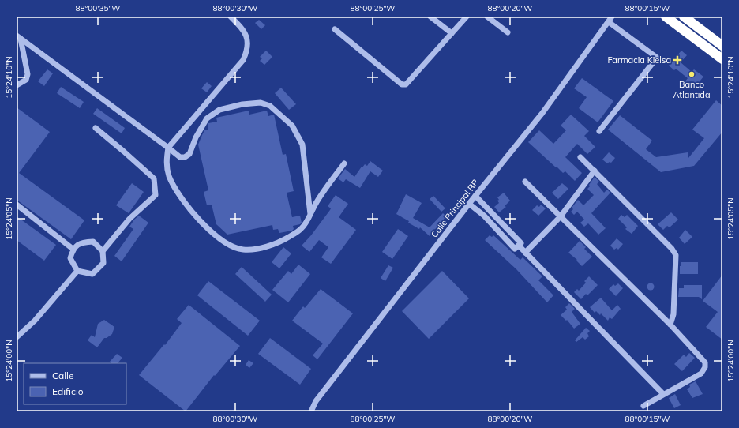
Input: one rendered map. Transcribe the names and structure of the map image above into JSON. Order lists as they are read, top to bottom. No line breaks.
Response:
{"streets":{"street":["Calle Principal RP"]},"places":{"health":["Farmacia Kielsa"],"other":["Banco Atlantida"]},"legend":["Calle","Edificio"],"coordinates":["88°00'35\"W","88°00'30\"W","88°00'25\"W","88°00'20\"W","88°00'15\"W","15°24'10\"N","15°24'05\"N","15°24'00\"N"]}
